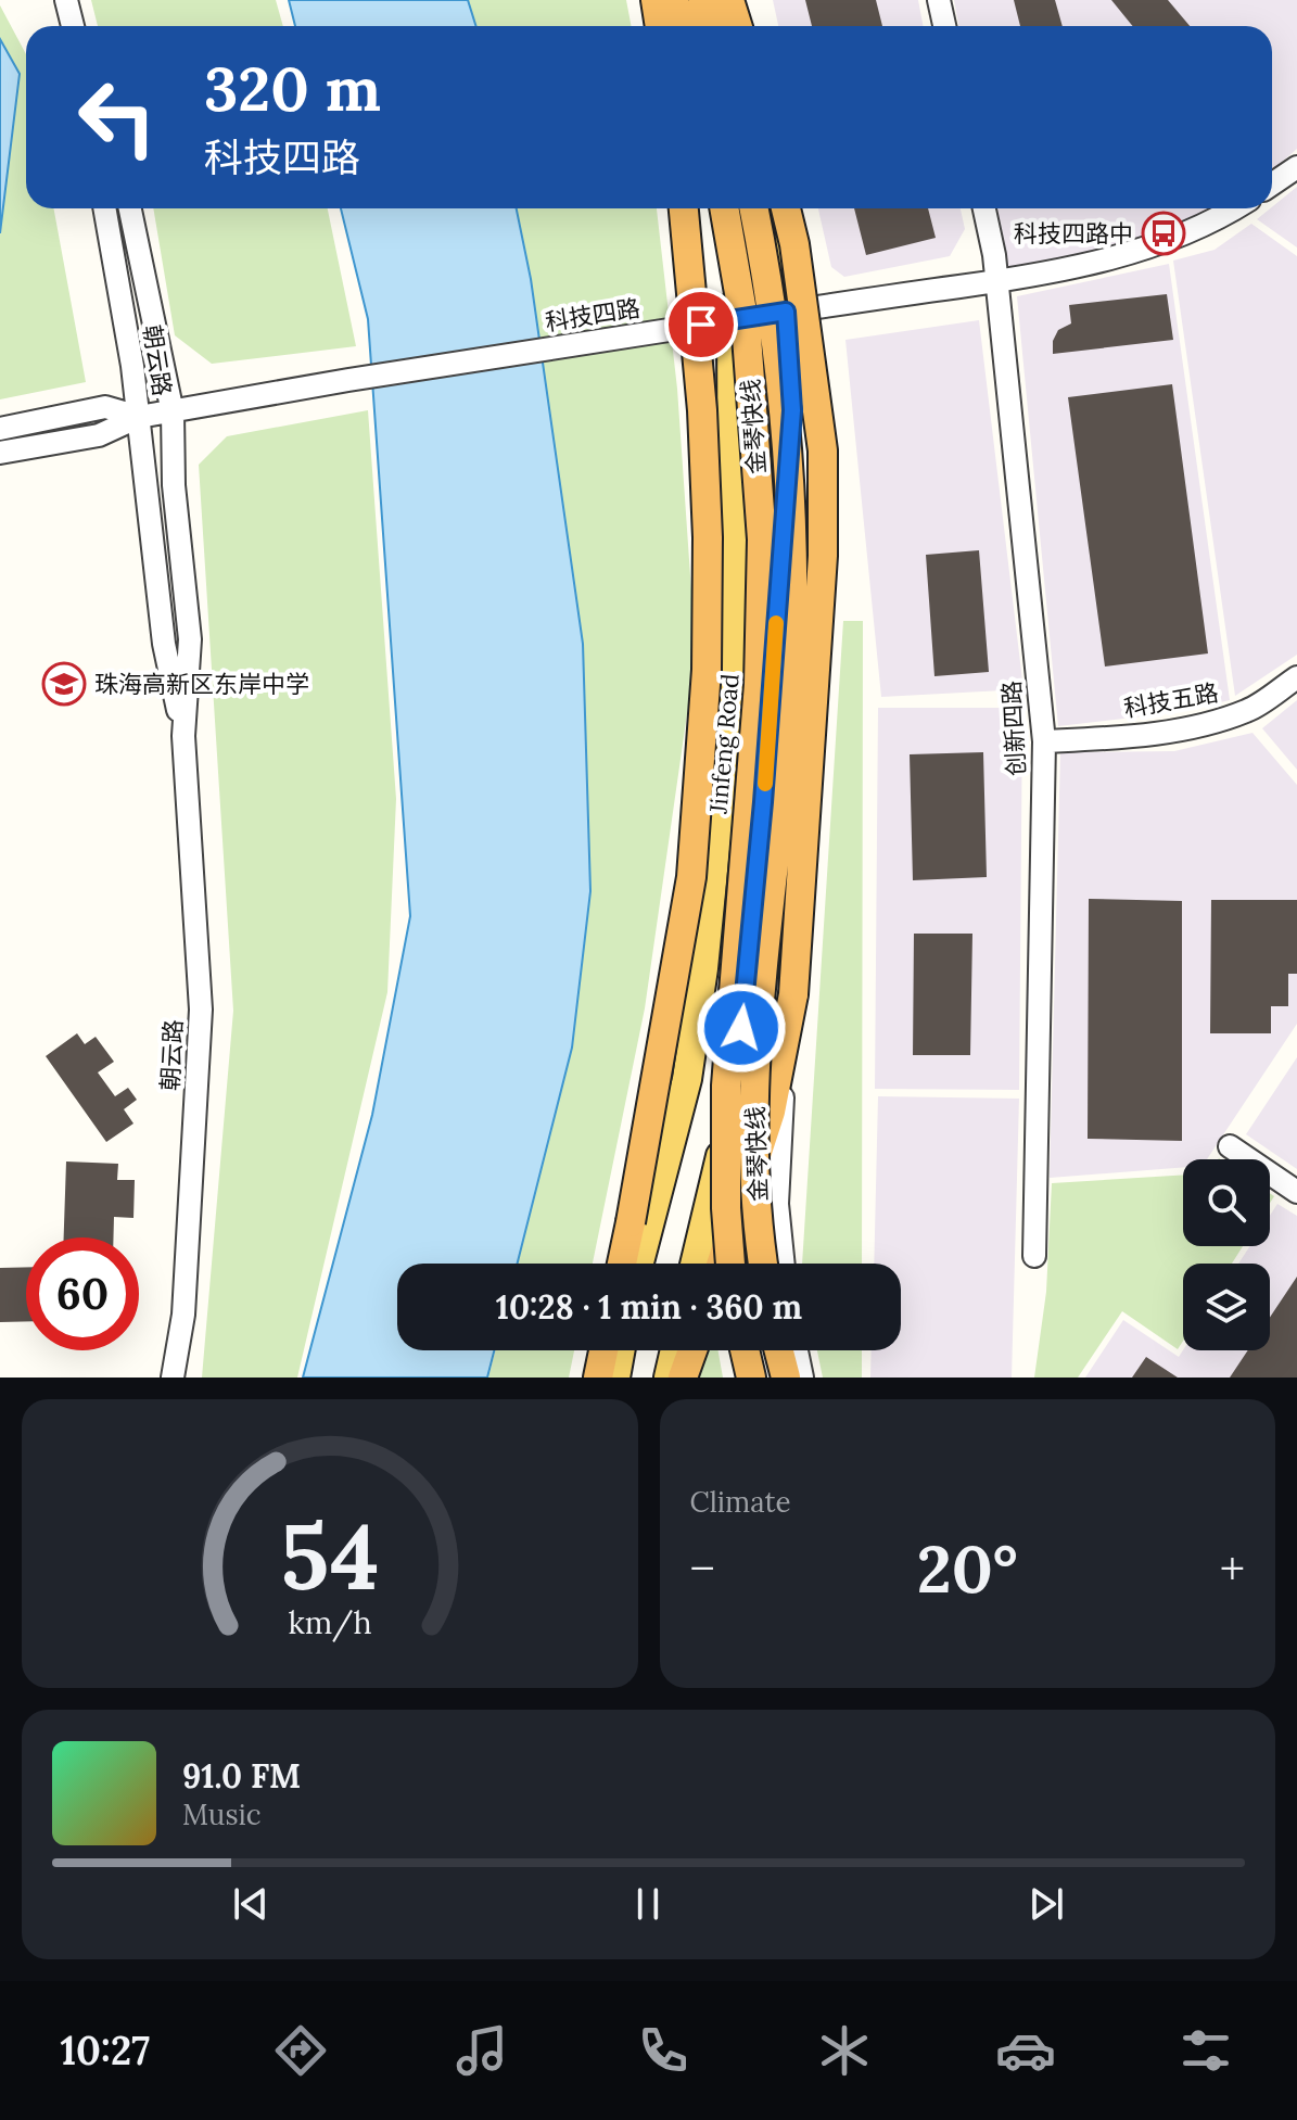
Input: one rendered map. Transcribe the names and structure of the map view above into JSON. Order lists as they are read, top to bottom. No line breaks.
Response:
{"streets":{"highway":["金琴快线"],"main road":["Jinfeng Road"],"street":["科技四路","朝云路","科技五路","创新四路"]},"crossings":[["科技四路","朝云路"],["科技四路","创新四路"],["科技四路","Jinfeng Road"],["科技五路","创新四路"]],"places":{"bus stop":["科技四路中"],"school or university":["珠海高新区东岸中学"]},"page":{"turn":["320 m","科技四路"],"limit":"60","trip":"10:28 · 1 min · 360 m","tile":"Climate","heat":["−","20°","+"],"song":["91.0 FM","Music"],"tabs":"10:27","gauge":["54","km/h"]}}
